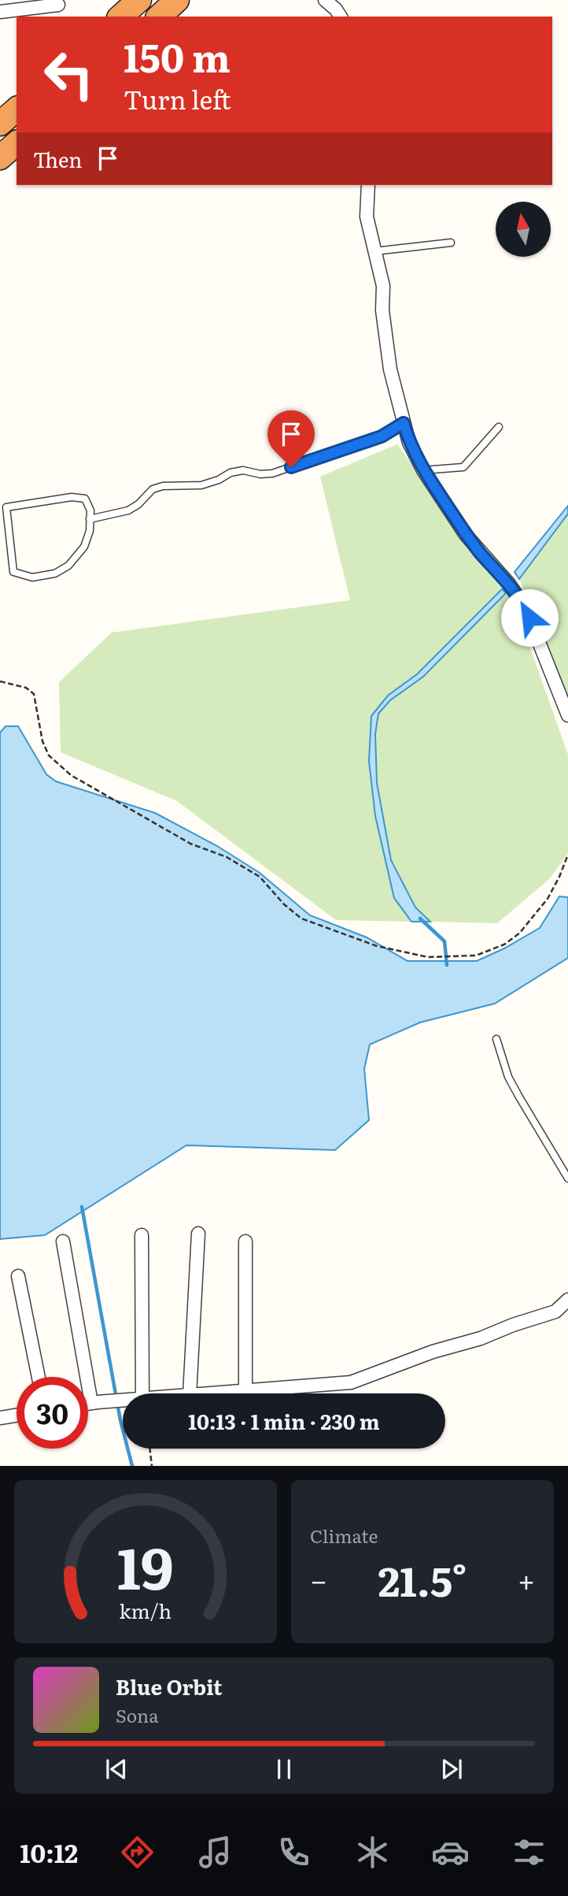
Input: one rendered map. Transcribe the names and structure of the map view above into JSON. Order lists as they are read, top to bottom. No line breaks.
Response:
{"north":"top","page":{"turn":["150 m","Turn left"],"then":"Then","limit":"30","trip":"10:13 · 1 min · 230 m","tile":"Climate","heat":["−","21.5°","+"],"song":["Blue Orbit","Sona"],"tabs":"10:12","gauge":["19","km/h"]}}
